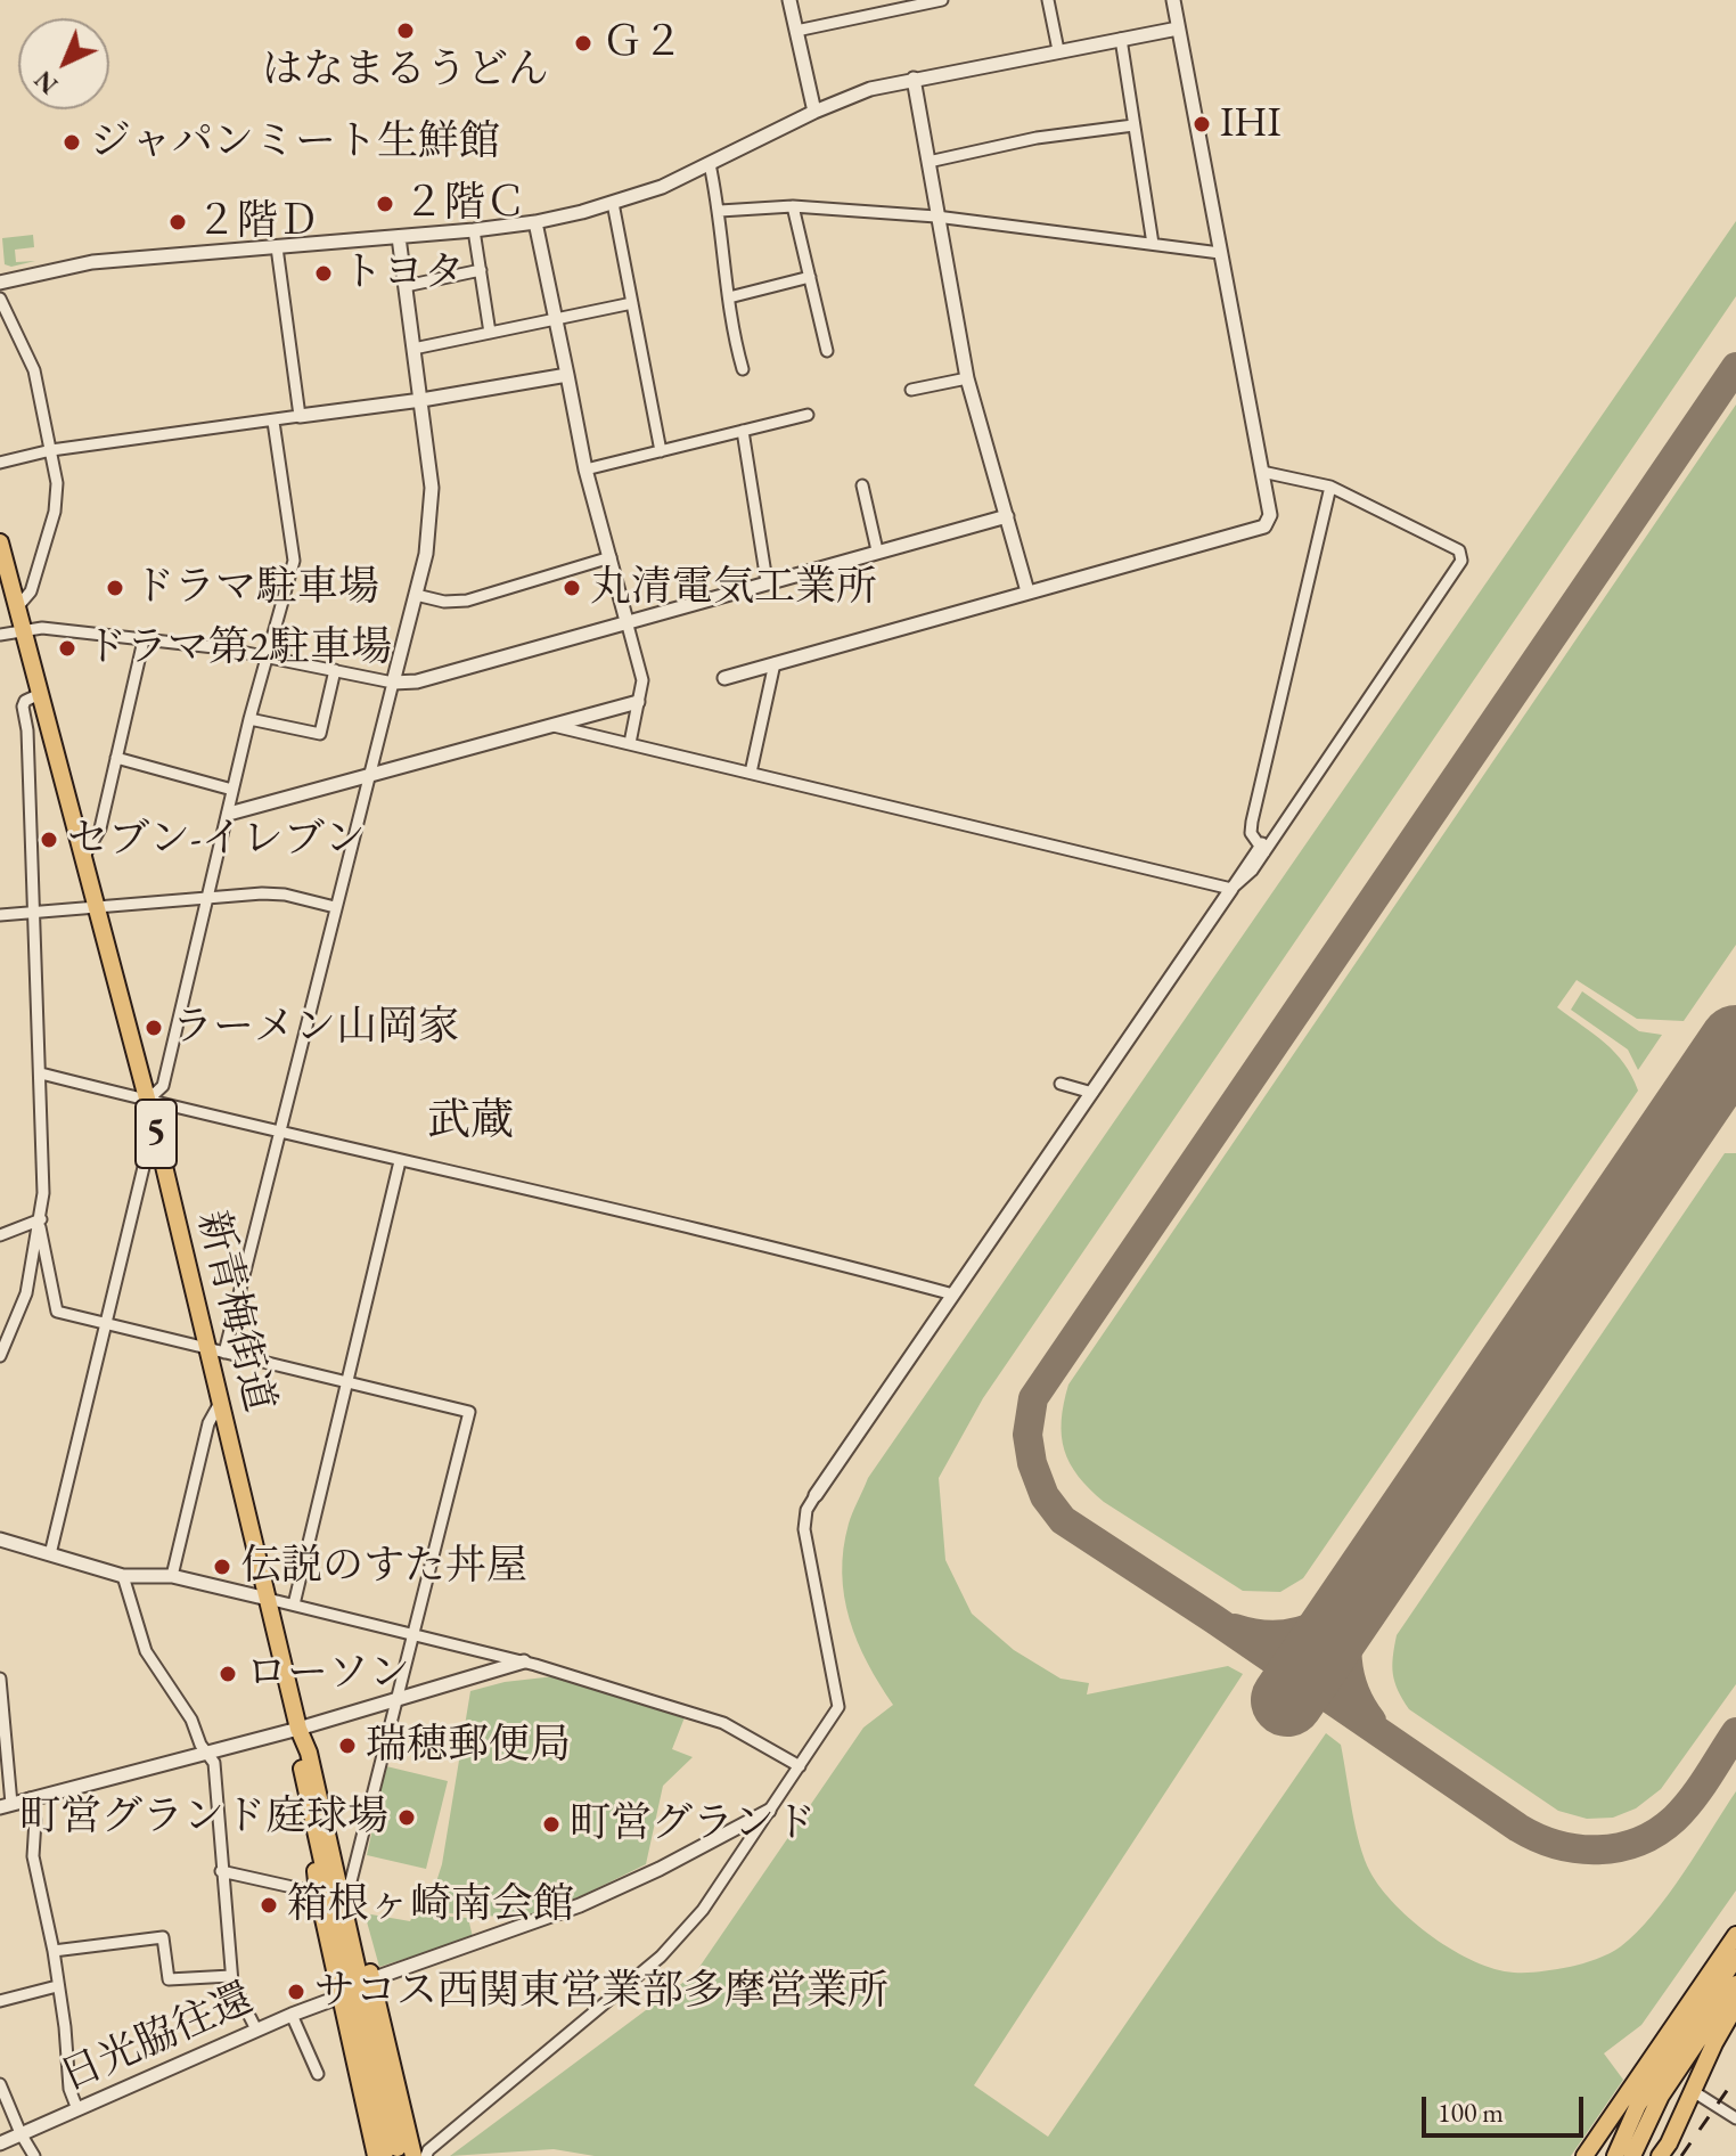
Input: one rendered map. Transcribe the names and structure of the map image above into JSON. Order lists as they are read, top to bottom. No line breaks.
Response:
{"streets":{"main road":["5","新青梅街道"],"street":["日光脇往還"]},"districts":["武蔵"],"places":["はなまるうどん","Ｇ２","IHI","ジャパンミート生鮮館","２階Ｃ","２階Ｄ","トヨタ","ドラマ駐車場","丸清電気工業所","ドラマ第2駐車場","セブン-イレブン","ラーメン山岡家","伝説のすた丼屋","ローソン","瑞穂郵便局","町営グランド庭球場","町営グランド","箱根ヶ崎南会館","サコス西関東営業部多摩営業所"],"scale_bar":"100 m","north":"bottom left"}
